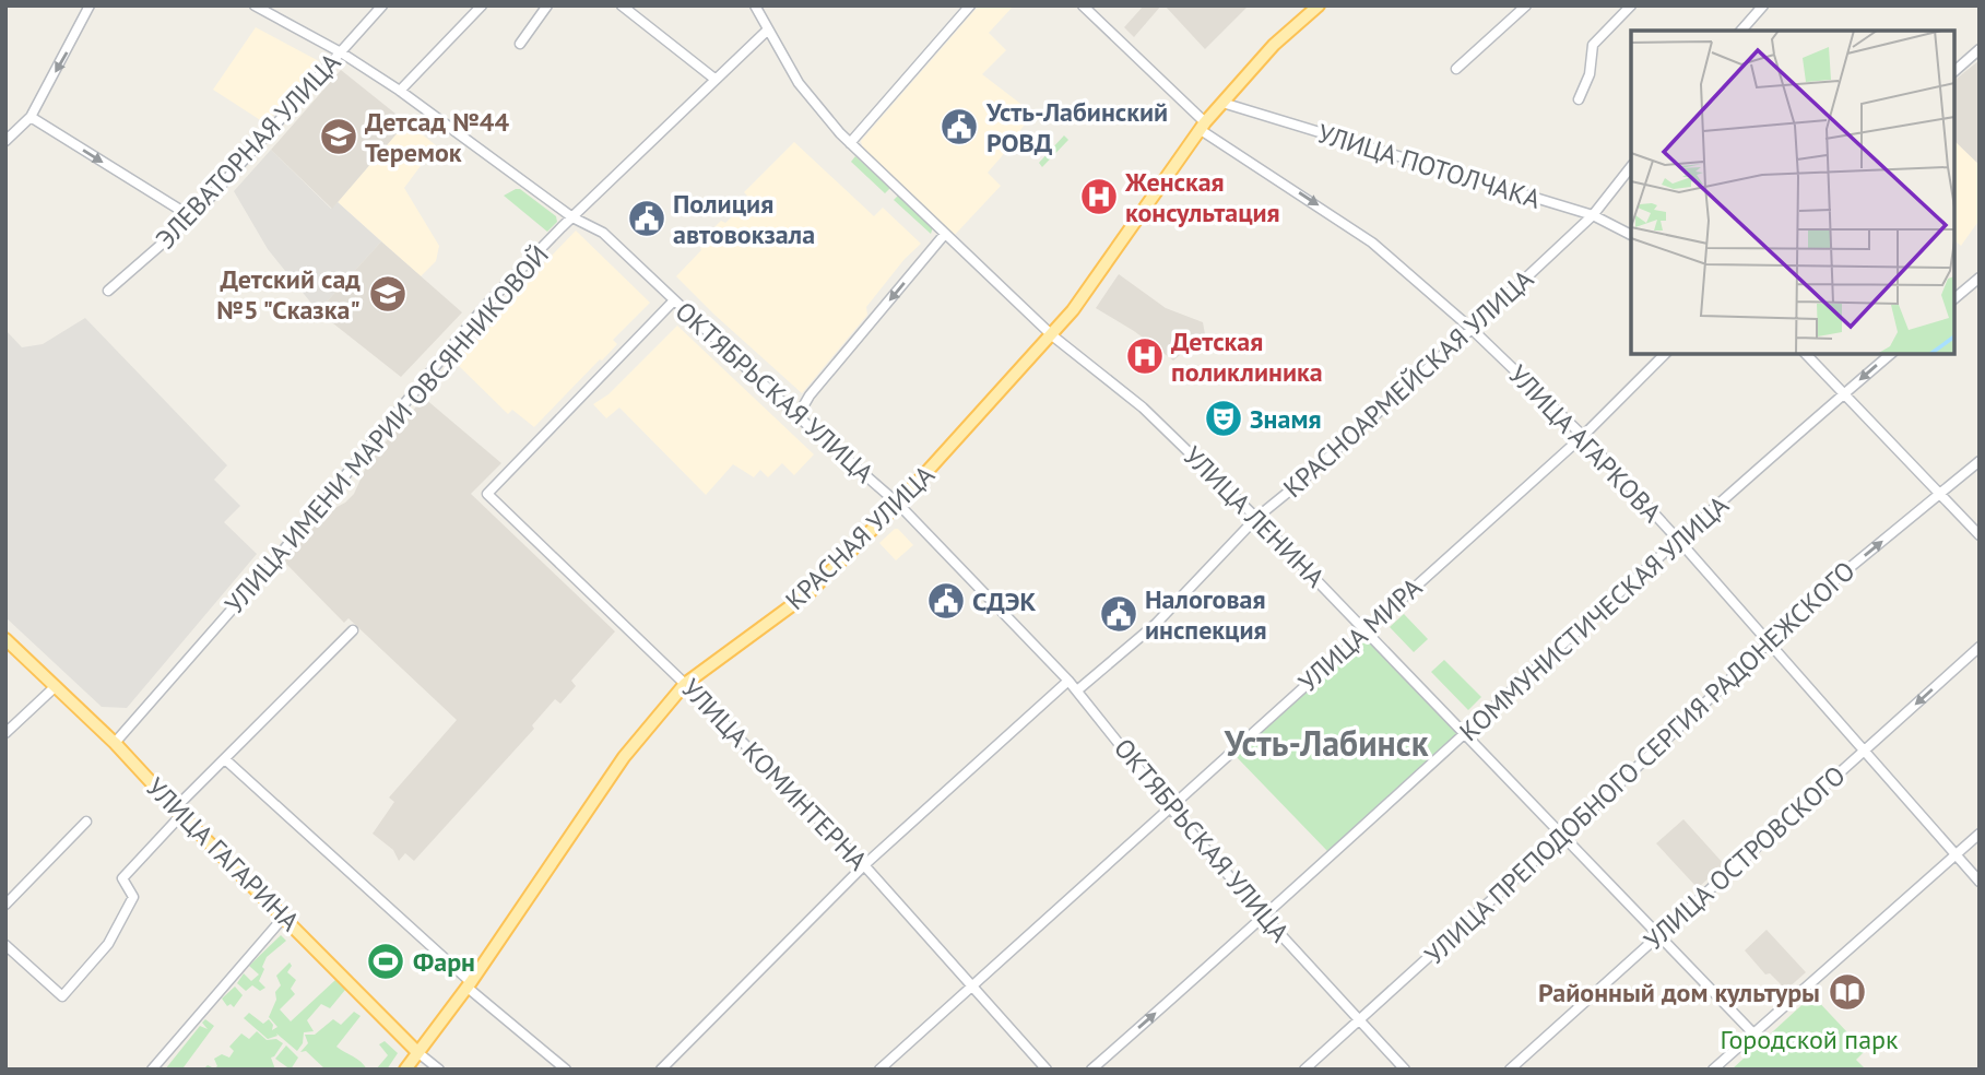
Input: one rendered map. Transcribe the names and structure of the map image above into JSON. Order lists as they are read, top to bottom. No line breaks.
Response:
{"streets":{"main road":["КРАСНАЯ УЛИЦА","УЛИЦА ГАГАРИНА"],"street":["ЭЛЕВАТОРНАЯ УЛИЦА","УЛИЦА ПОТОЛЧАКА","КРАСНОАРМЕЙСКАЯ УЛИЦА","ОКТЯБРЬСКАЯ УЛИЦА","УЛИЦА ИМЕНИ МАРИИ ОВСЯННИКОВОЙ","УЛИЦА АГАРКОВА","УЛИЦА ЛЕНИНА","КОММУНИСТИЧЕСКАЯ УЛИЦА","УЛИЦА МИРА","УЛИЦА ПРЕПОДОБНОГО СЕРГИЯ РАДОНЕЖСКОГО","УЛИЦА КОМИНТЕРНА","УЛИЦА ОСТРОВСКОГО"]},"crossings":[["ЭЛЕВАТОРНАЯ УЛИЦА","ОКТЯБРЬСКАЯ УЛИЦА"],["УЛИЦА ПОТОЛЧАКА","КРАСНОАРМЕЙСКАЯ УЛИЦА"],["УЛИЦА ПОТОЛЧАКА","КРАСНАЯ УЛИЦА"],["КРАСНОАРМЕЙСКАЯ УЛИЦА","ОКТЯБРЬСКАЯ УЛИЦА"],["КРАСНОАРМЕЙСКАЯ УЛИЦА","УЛИЦА АГАРКОВА"],["КРАСНОАРМЕЙСКАЯ УЛИЦА","УЛИЦА ЛЕНИНА"],["ОКТЯБРЬСКАЯ УЛИЦА","УЛИЦА ИМЕНИ МАРИИ ОВСЯННИКОВОЙ"],["ОКТЯБРЬСКАЯ УЛИЦА","КРАСНАЯ УЛИЦА"],["ОКТЯБРЬСКАЯ УЛИЦА","КОММУНИСТИЧЕСКАЯ УЛИЦА"],["ОКТЯБРЬСКАЯ УЛИЦА","УЛИЦА МИРА"],["ОКТЯБРЬСКАЯ УЛИЦА","УЛИЦА ПРЕПОДОБНОГО СЕРГИЯ РАДОНЕЖСКОГО"],["ОКТЯБРЬСКАЯ УЛИЦА","УЛИЦА КОМИНТЕРНА"],["УЛИЦА ИМЕНИ МАРИИ ОВСЯННИКОВОЙ","УЛИЦА ЛЕНИНА"],["УЛИЦА ИМЕНИ МАРИИ ОВСЯННИКОВОЙ","УЛИЦА ГАГАРИНА"],["УЛИЦА АГАРКОВА","КРАСНАЯ УЛИЦА"],["УЛИЦА АГАРКОВА","КОММУНИСТИЧЕСКАЯ УЛИЦА"],["УЛИЦА АГАРКОВА","УЛИЦА МИРА"],["УЛИЦА АГАРКОВА","УЛИЦА ПРЕПОДОБНОГО СЕРГИЯ РАДОНЕЖСКОГО"],["УЛИЦА АГАРКОВА","УЛИЦА ОСТРОВСКОГО"],["УЛИЦА ЛЕНИНА","КРАСНАЯ УЛИЦА"],["УЛИЦА ЛЕНИНА","КОММУНИСТИЧЕСКАЯ УЛИЦА"],["УЛИЦА ЛЕНИНА","УЛИЦА МИРА"],["УЛИЦА ЛЕНИНА","УЛИЦА ПРЕПОДОБНОГО СЕРГИЯ РАДОНЕЖСКОГО"],["УЛИЦА ЛЕНИНА","УЛИЦА ОСТРОВСКОГО"],["КРАСНАЯ УЛИЦА","УЛИЦА КОМИНТЕРНА"],["КРАСНАЯ УЛИЦА","УЛИЦА ГАГАРИНА"],["УЛИЦА МИРА","УЛИЦА КОМИНТЕРНА"]],"districts":["Усть-Лабинск"],"parks":["Городской парк"],"places":{"public building":["Усть-Лабинский РОВД","Полиция автовокзала","СДЭК","Налоговая инспекция"],"school or university":["Детсад №44 Теремок","Детский сад №5 \"Сказка\""],"hospital":["Женская консультация","Детская поликлиника"],"theatre":["Знамя"],"sports":["Фарн"],"library":["Районный дом культуры"]}}
